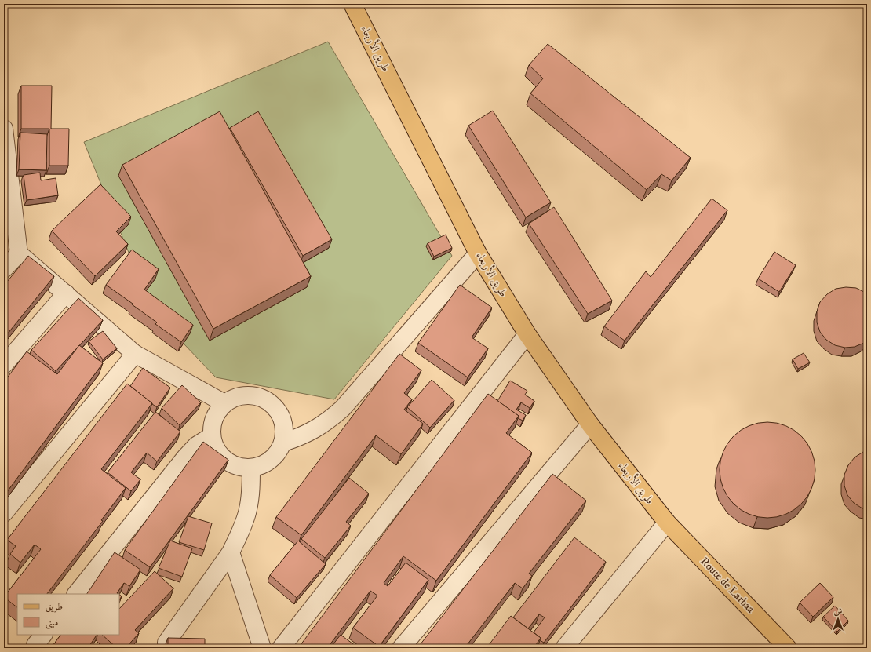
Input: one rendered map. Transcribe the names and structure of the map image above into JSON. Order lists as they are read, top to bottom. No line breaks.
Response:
{"streets":{"main road":["طريق الأربعاء","Route de Larbaa"]},"crossings":[["طريق الأربعاء","Route de Larbaa"]],"legend":["طريق","مبنى"],"north":"top"}
